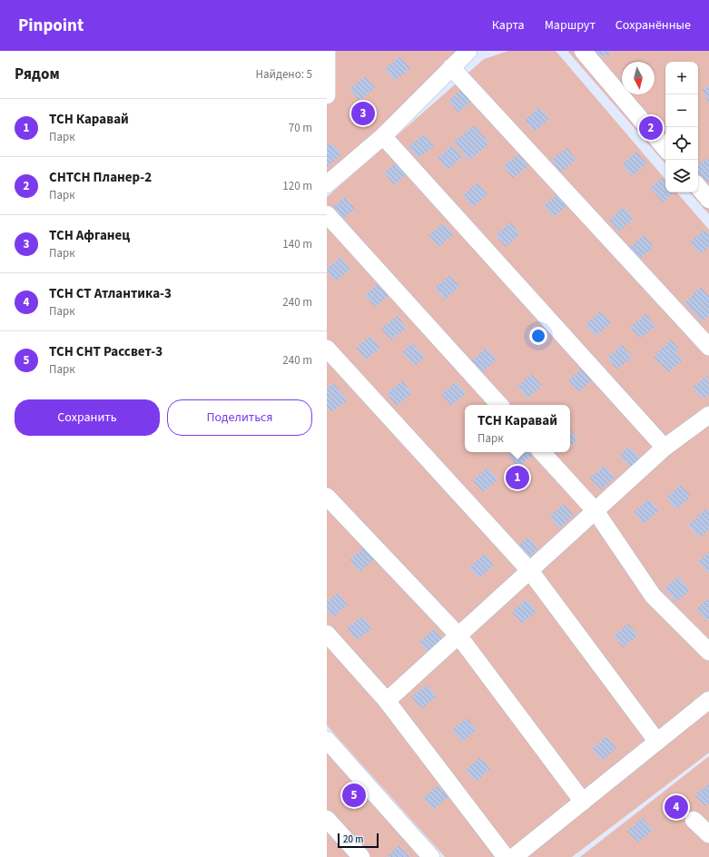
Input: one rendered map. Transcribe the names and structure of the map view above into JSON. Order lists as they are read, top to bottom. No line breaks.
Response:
{"scale_bar":"20 m","north":"bottom","page":{"header":"Pinpoint","nav":["Карта","Маршрут","Сохранённые"],"heading":["Рядом","Найдено: 5"],"map_buttons":["+","−"],"list":[{"mark":"1","name":"ТСН Каравай","note":"Парк","value":"70 m"},{"mark":"2","name":"СНТСН Планер-2","note":"Парк","value":"120 m"},{"mark":"3","name":"ТСН Афганец","note":"Парк","value":"140 m"},{"mark":"4","name":"ТСН СТ Атлантика-3","note":"Парк","value":"240 m"},{"mark":"5","name":"ТСН СНТ Рассвет-3","note":"Парк","value":"240 m"}],"pins":["3","2","1","5","4"],"buttons":["Сохранить","Поделиться"],"popup":["ТСН Каравай","Парк"],"scale":"20 m"}}
